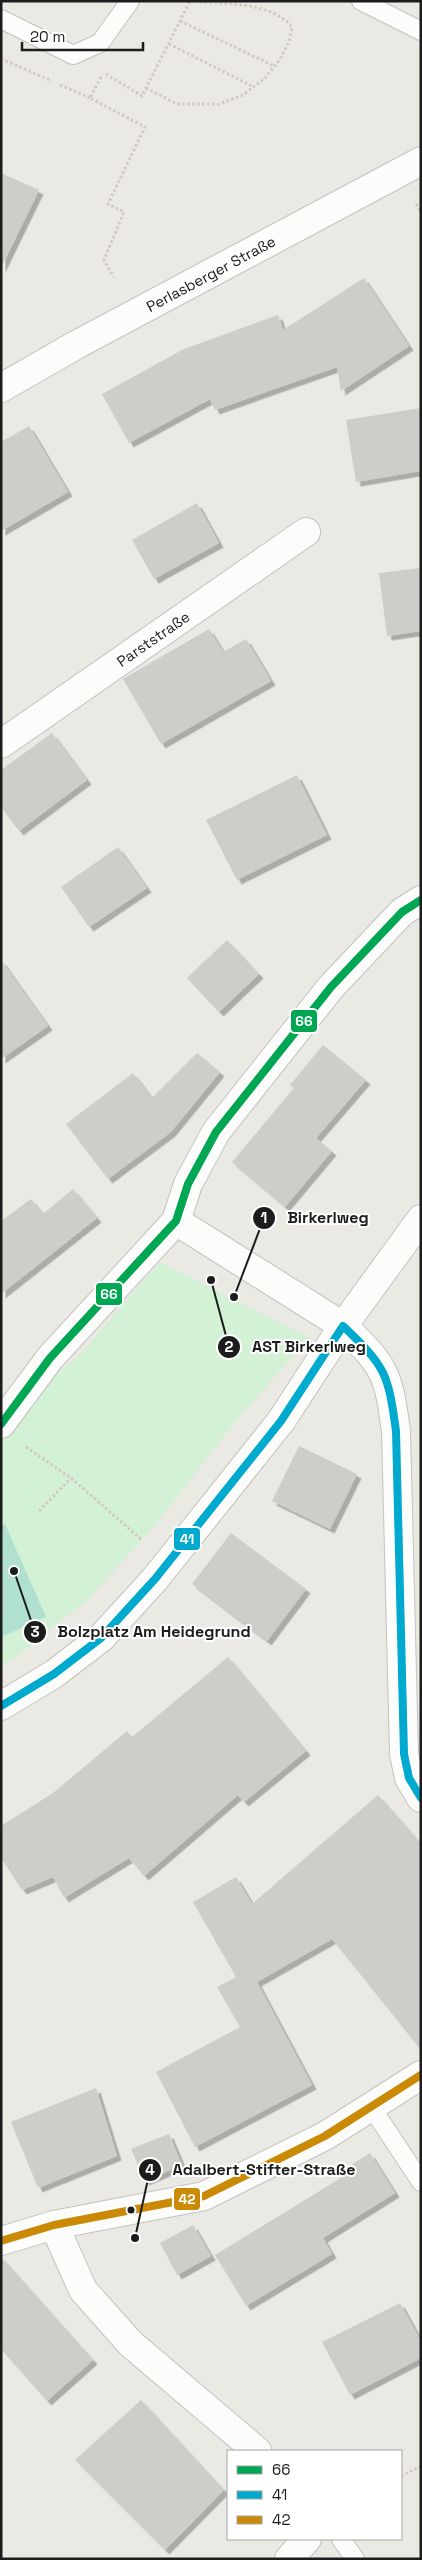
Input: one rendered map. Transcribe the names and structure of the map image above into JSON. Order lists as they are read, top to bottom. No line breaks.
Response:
{"streets":{"street":["Perlasberger Straße","Parststraße"]},"places":["AST Birkerlweg","Birkerlweg","Bolzplatz Am Heidegrund","Adalbert-Stifter-Straße"],"lines":["transit line 66","transit line 41","transit line 42"],"legend":["66","41","42"],"scale_bar":"20 m"}
